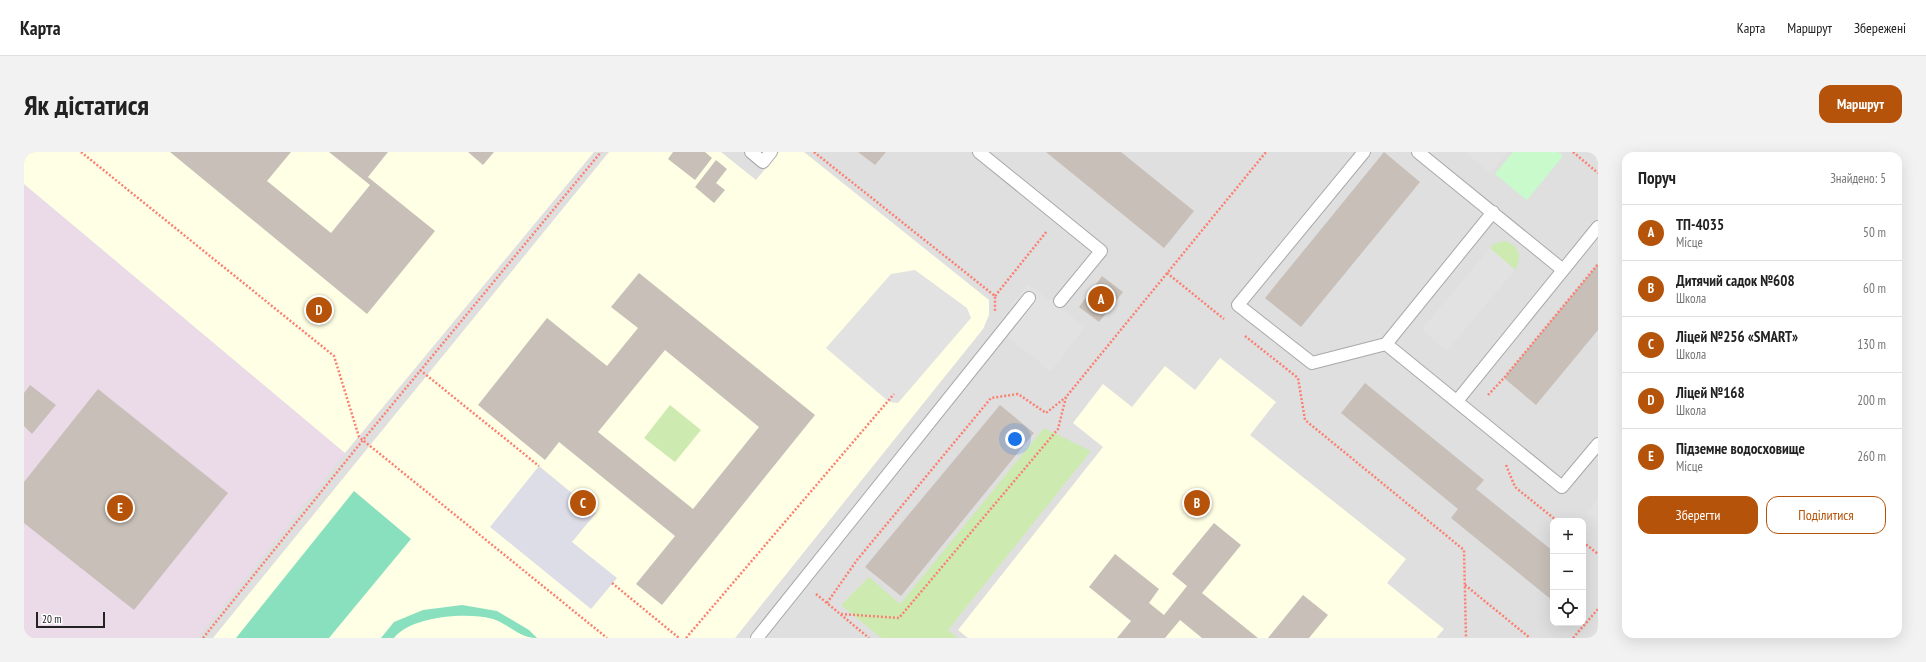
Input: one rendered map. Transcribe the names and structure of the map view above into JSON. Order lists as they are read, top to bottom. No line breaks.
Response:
{"scale_bar":"20 m","page":{"header":"Карта","nav":["Карта","Маршрут","Збережені"],"buttons":["Маршрут",["Зберегти","Поділитися"]],"title":"Як дістатися","heading":["Поруч","Знайдено: 5"],"list":[{"mark":"A","name":"ТП-4035","note":"Місце","value":"50 m"},{"mark":"B","name":"Дитячий садок №608","note":"Школа","value":"60 m"},{"mark":"C","name":"Ліцей №256 «SMART»","note":"Школа","value":"130 m"},{"mark":"D","name":"Ліцей №168","note":"Школа","value":"200 m"},{"mark":"E","name":"Підземне водосховище","note":"Місце","value":"260 m"}],"pins":["A","D","B","C","E"],"map_buttons":["+","−"],"scale":"20 m"}}
